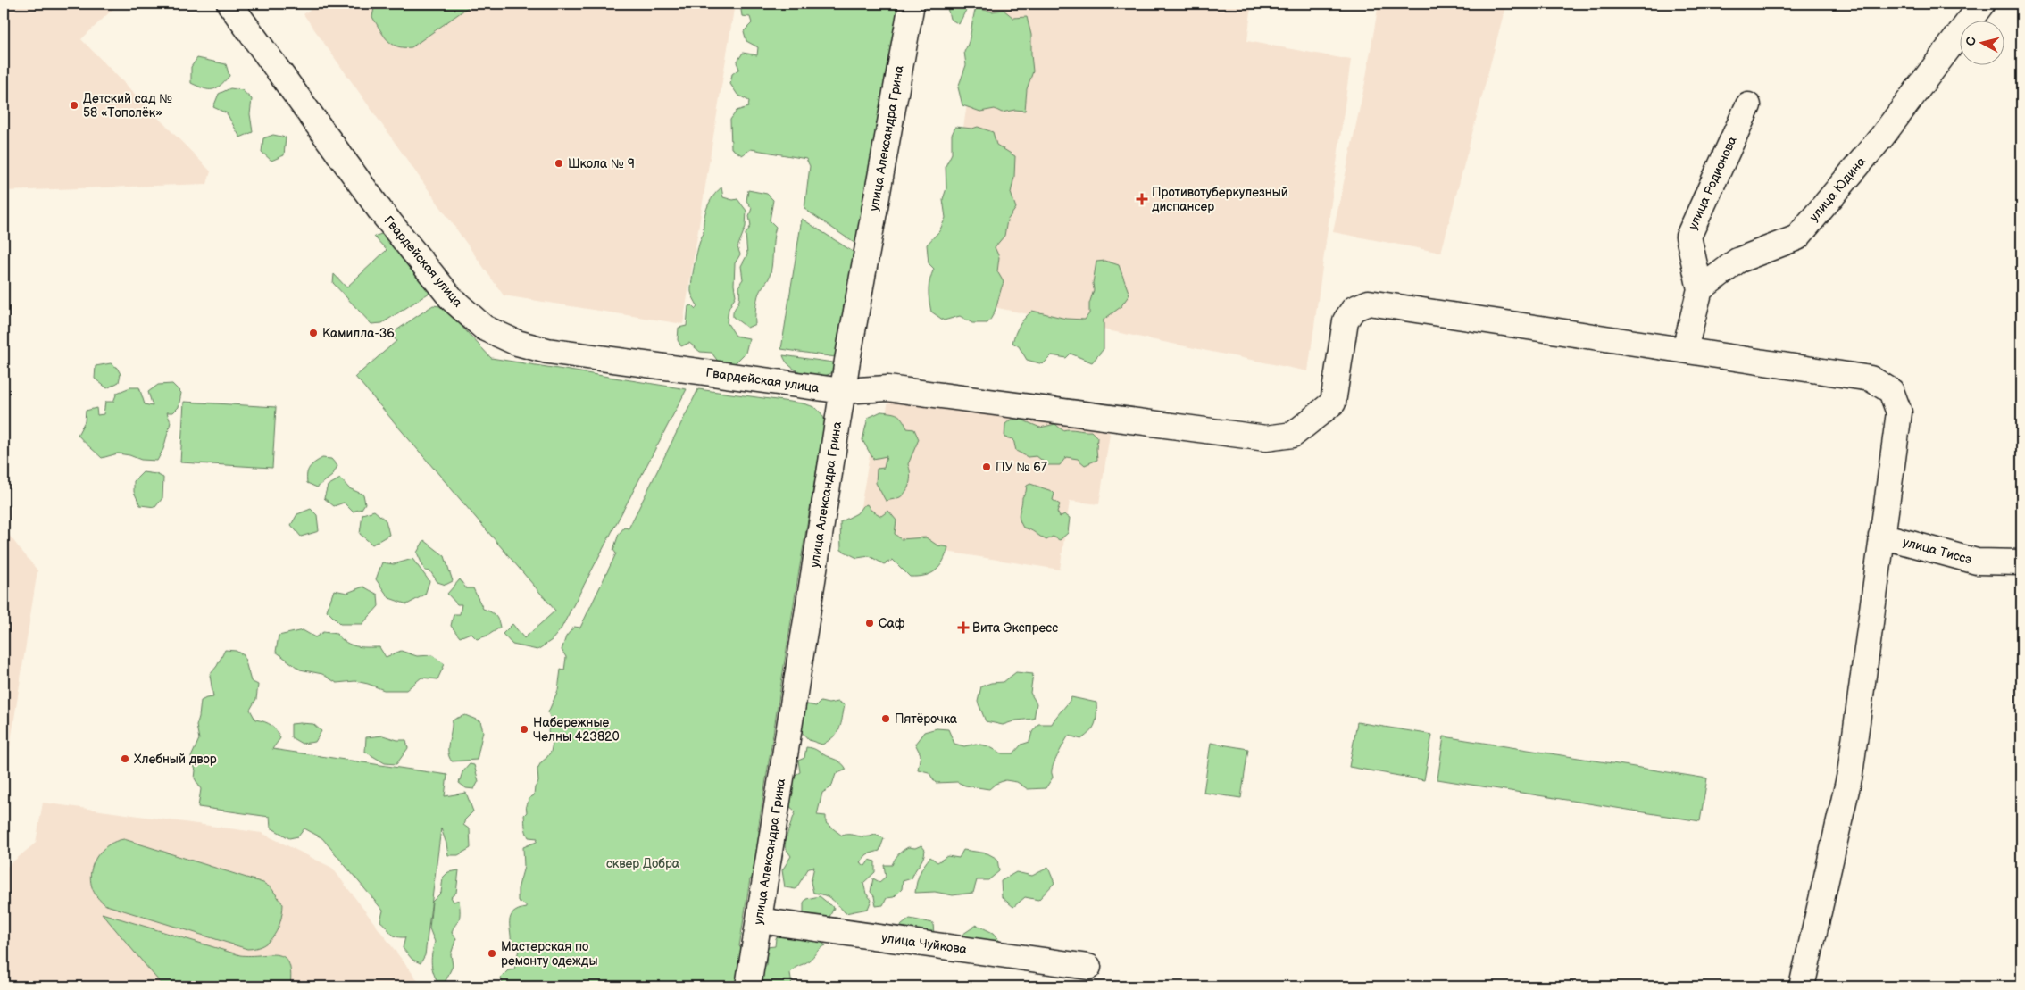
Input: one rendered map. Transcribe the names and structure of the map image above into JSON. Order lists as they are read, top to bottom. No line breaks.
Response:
{"streets":{"street":["улица Александра Грина","улица Родионова","улица Юдина","Гвардейская улица","улица Тиссэ","улица Чуйкова"]},"crossings":[["улица Александра Грина","Гвардейская улица"],["улица Александра Грина","улица Чуйкова"],["улица Родионова","улица Юдина"],["Гвардейская улица","улица Тиссэ"]],"parks":["сквер Добра"],"places":{"other":["Детский сад № 58 «Тополёк»","Школа № 9","Камилла-36","ПУ № 67","Саф","Пятёрочка","Набережные Челны 423820","Хлебный двор","Мастерская по ремонту одежды"],"health":["Противотуберкулезный диспансер","Вита Экспресс"]},"north":"left"}
